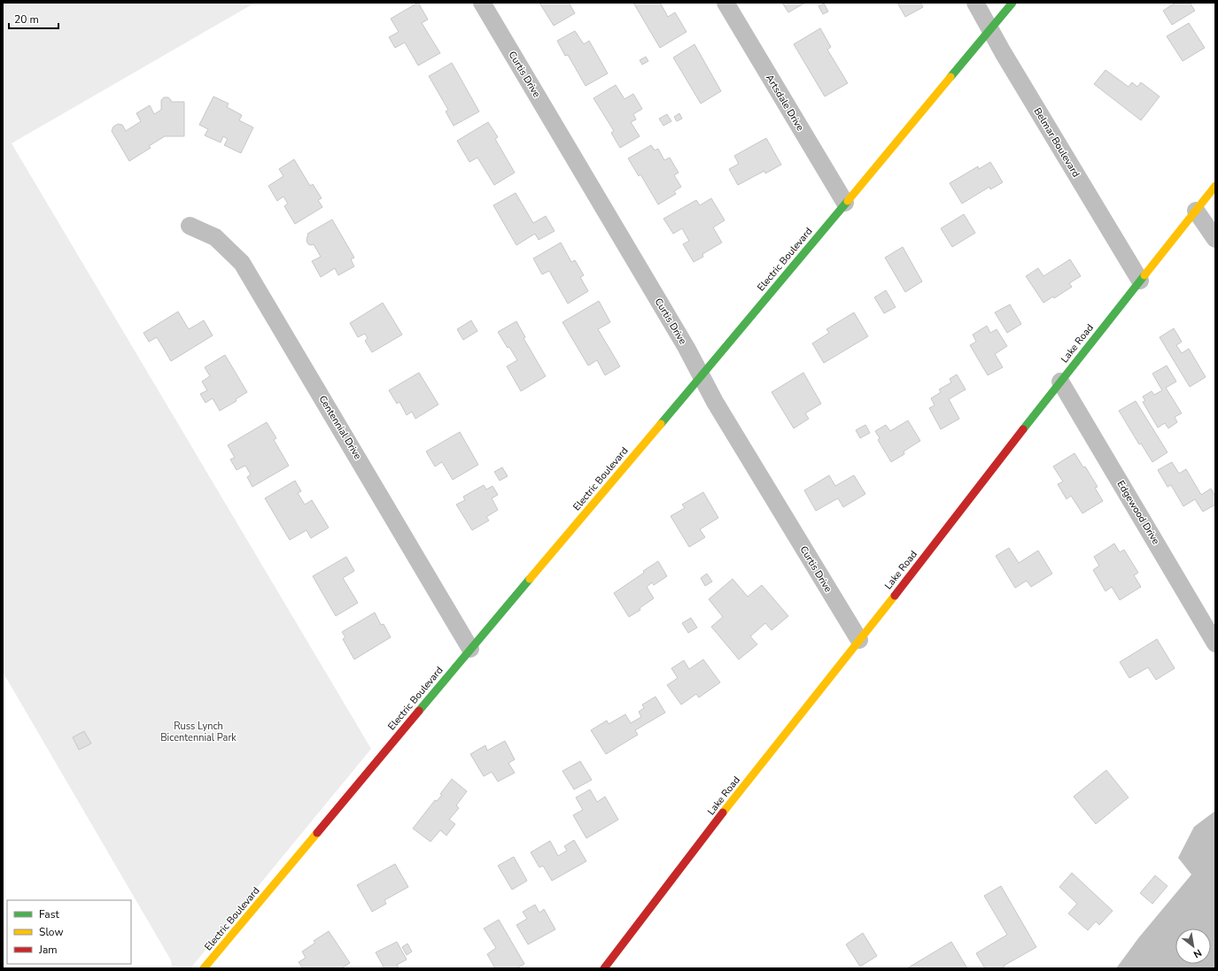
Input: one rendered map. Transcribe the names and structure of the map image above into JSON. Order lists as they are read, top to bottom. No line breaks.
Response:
{"streets":{"street":["Curtis Drive","Artsdale Drive","Belmar Boulevard","Electric Boulevard","Lake Road","Centennial Drive","Edgewood Drive"]},"crossings":[["Curtis Drive","Electric Boulevard"],["Curtis Drive","Lake Road"],["Artsdale Drive","Electric Boulevard"],["Belmar Boulevard","Electric Boulevard"],["Belmar Boulevard","Lake Road"],["Electric Boulevard","Centennial Drive"],["Lake Road","Edgewood Drive"]],"parks":["Russ Lynch Bicentennial Park"],"legend":["Fast","Slow","Jam"],"scale_bar":"20 m","north":"bottom right"}
